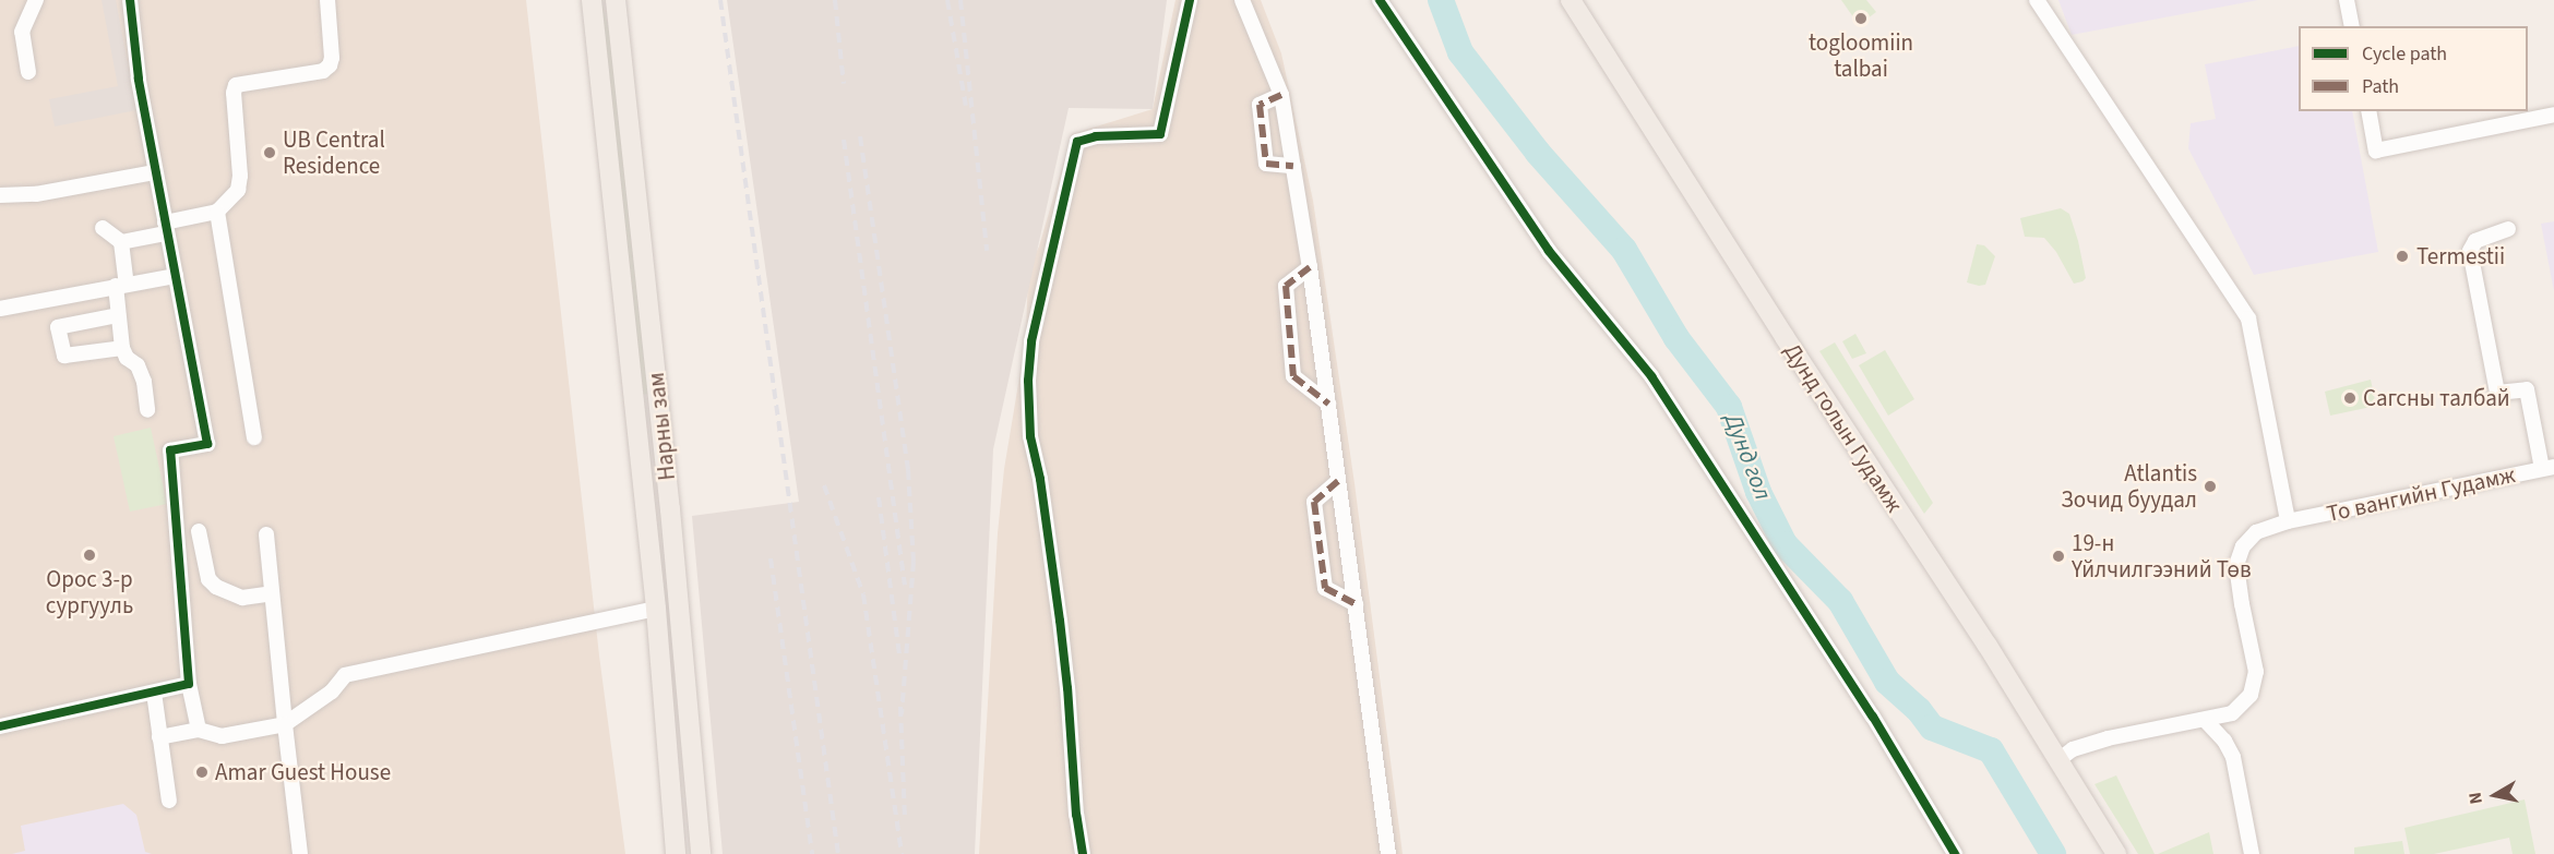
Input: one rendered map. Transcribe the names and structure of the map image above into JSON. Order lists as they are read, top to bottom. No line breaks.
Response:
{"streets":{"main road":["Нарны зам","Дунд голын Гудамж"],"street":["То вангийн Гудамж"]},"crossings":[["Дунд голын Гудамж","То вангийн Гудамж"]],"water":["Дунд гол"],"places":["togloomiin talbai","UB Central Residence","Termestii","Сагсны талбай","Atlantis Зочид буудал","Орос 3-р сургууль","19-н Үйлчилгээний Төв","Amar Guest House"],"legend":["Cycle path","Path"],"north":"left"}
